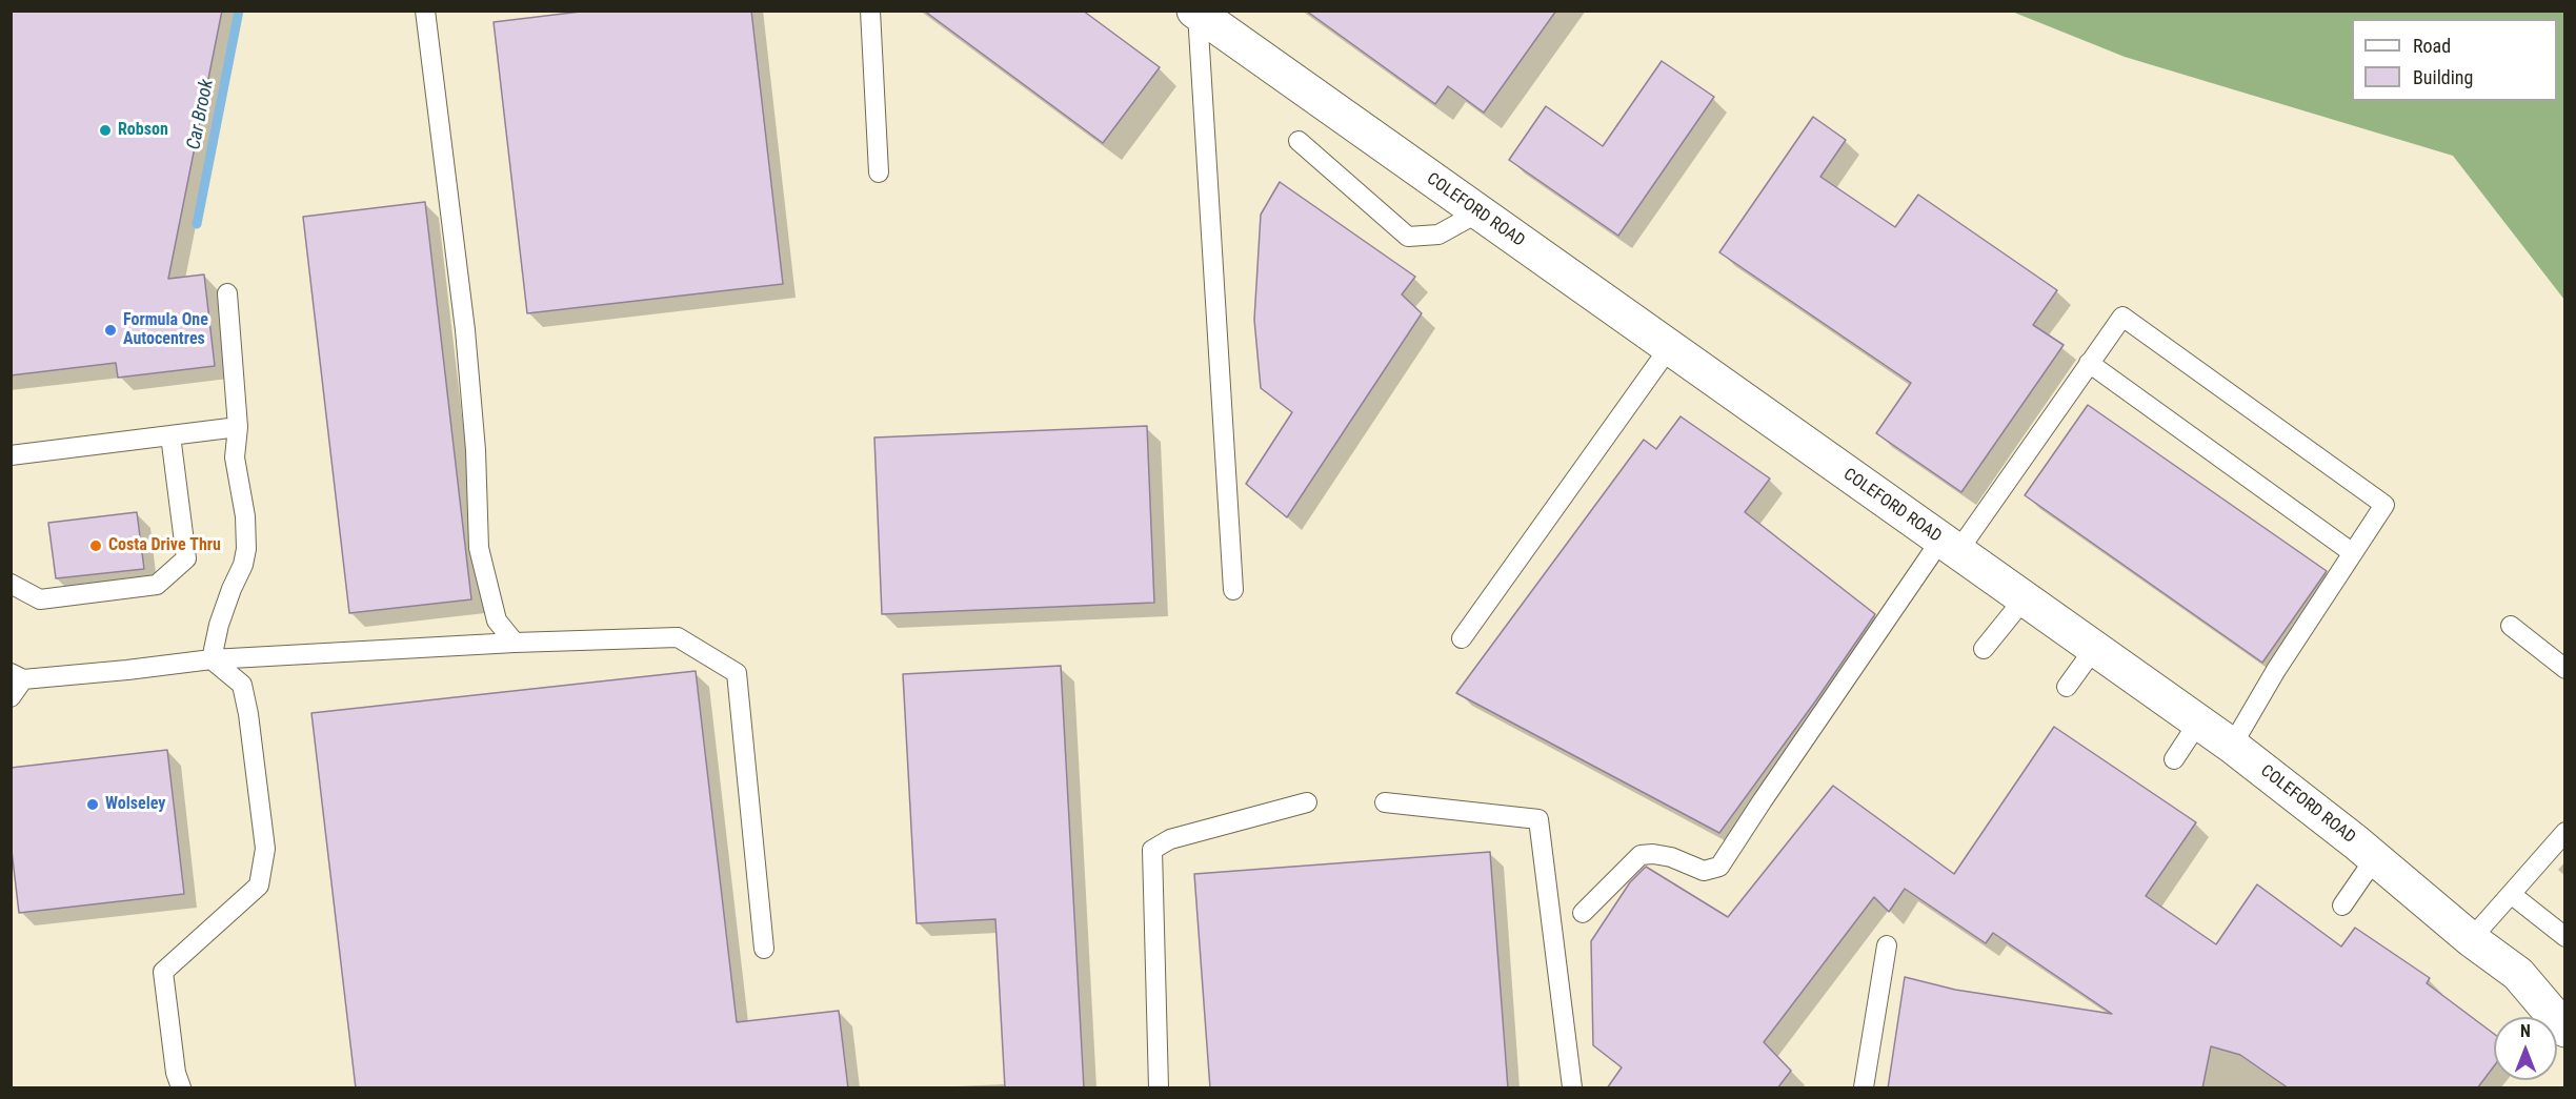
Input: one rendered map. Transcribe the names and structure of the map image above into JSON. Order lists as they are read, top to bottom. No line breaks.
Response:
{"streets":{"street":["COLEFORD ROAD"]},"water":["Car Brook"],"places":["Robson","Formula One Autocentres","Costa Drive Thru","Wolseley"],"legend":["Road","Building"],"north":"top"}
